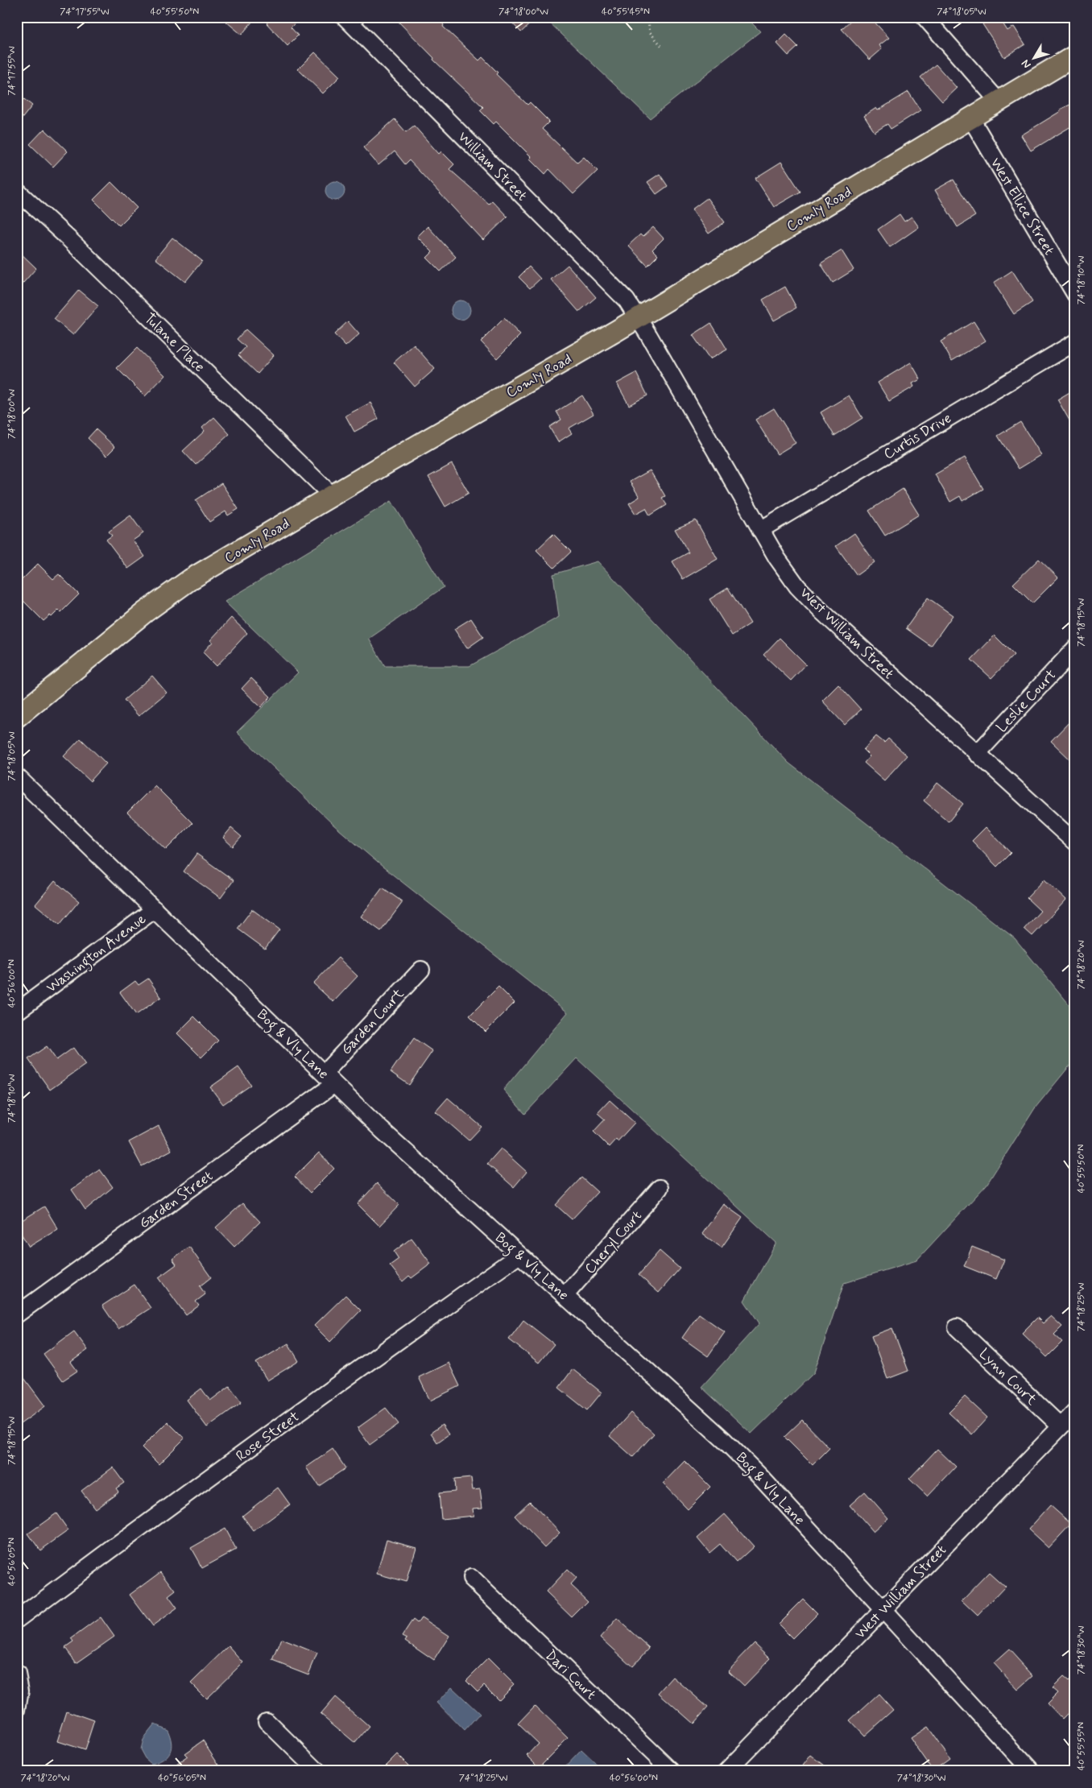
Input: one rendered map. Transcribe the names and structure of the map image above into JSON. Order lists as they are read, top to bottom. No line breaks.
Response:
{"streets":{"main road":["Comly Road"],"street":["William Street","West Ellice Street","Tulane Place","Curtis Drive","West William Street","Leslie Court","Washington Avenue","Garden Court","Bog & Vly Lane","Garden Street","Cheryl Court","Lynn Court","Rose Street","Dari Court"]},"crossings":[["William Street","Comly Road"],["William Street","West William Street"],["West Ellice Street","Comly Road"],["Comly Road","Tulane Place"],["Comly Road","West William Street"],["Curtis Drive","West William Street"],["West William Street","Leslie Court"],["West William Street","Bog & Vly Lane"],["West William Street","Lynn Court"],["Washington Avenue","Bog & Vly Lane"],["Garden Court","Bog & Vly Lane"],["Garden Court","Garden Street"],["Bog & Vly Lane","Garden Street"],["Bog & Vly Lane","Cheryl Court"],["Bog & Vly Lane","Rose Street"]],"north":"bottom left","coordinates":["74°17'55\"W","40°55'50\"N","74°18'00\"W","40°55'45\"N","74°18'05\"W","74°18'10\"W","74°18'15\"W","74°18'20\"W","40°56'00\"N","74°18'25\"W","40°56'05\"N","74°18'30\"W","40°55'55\"N"]}
